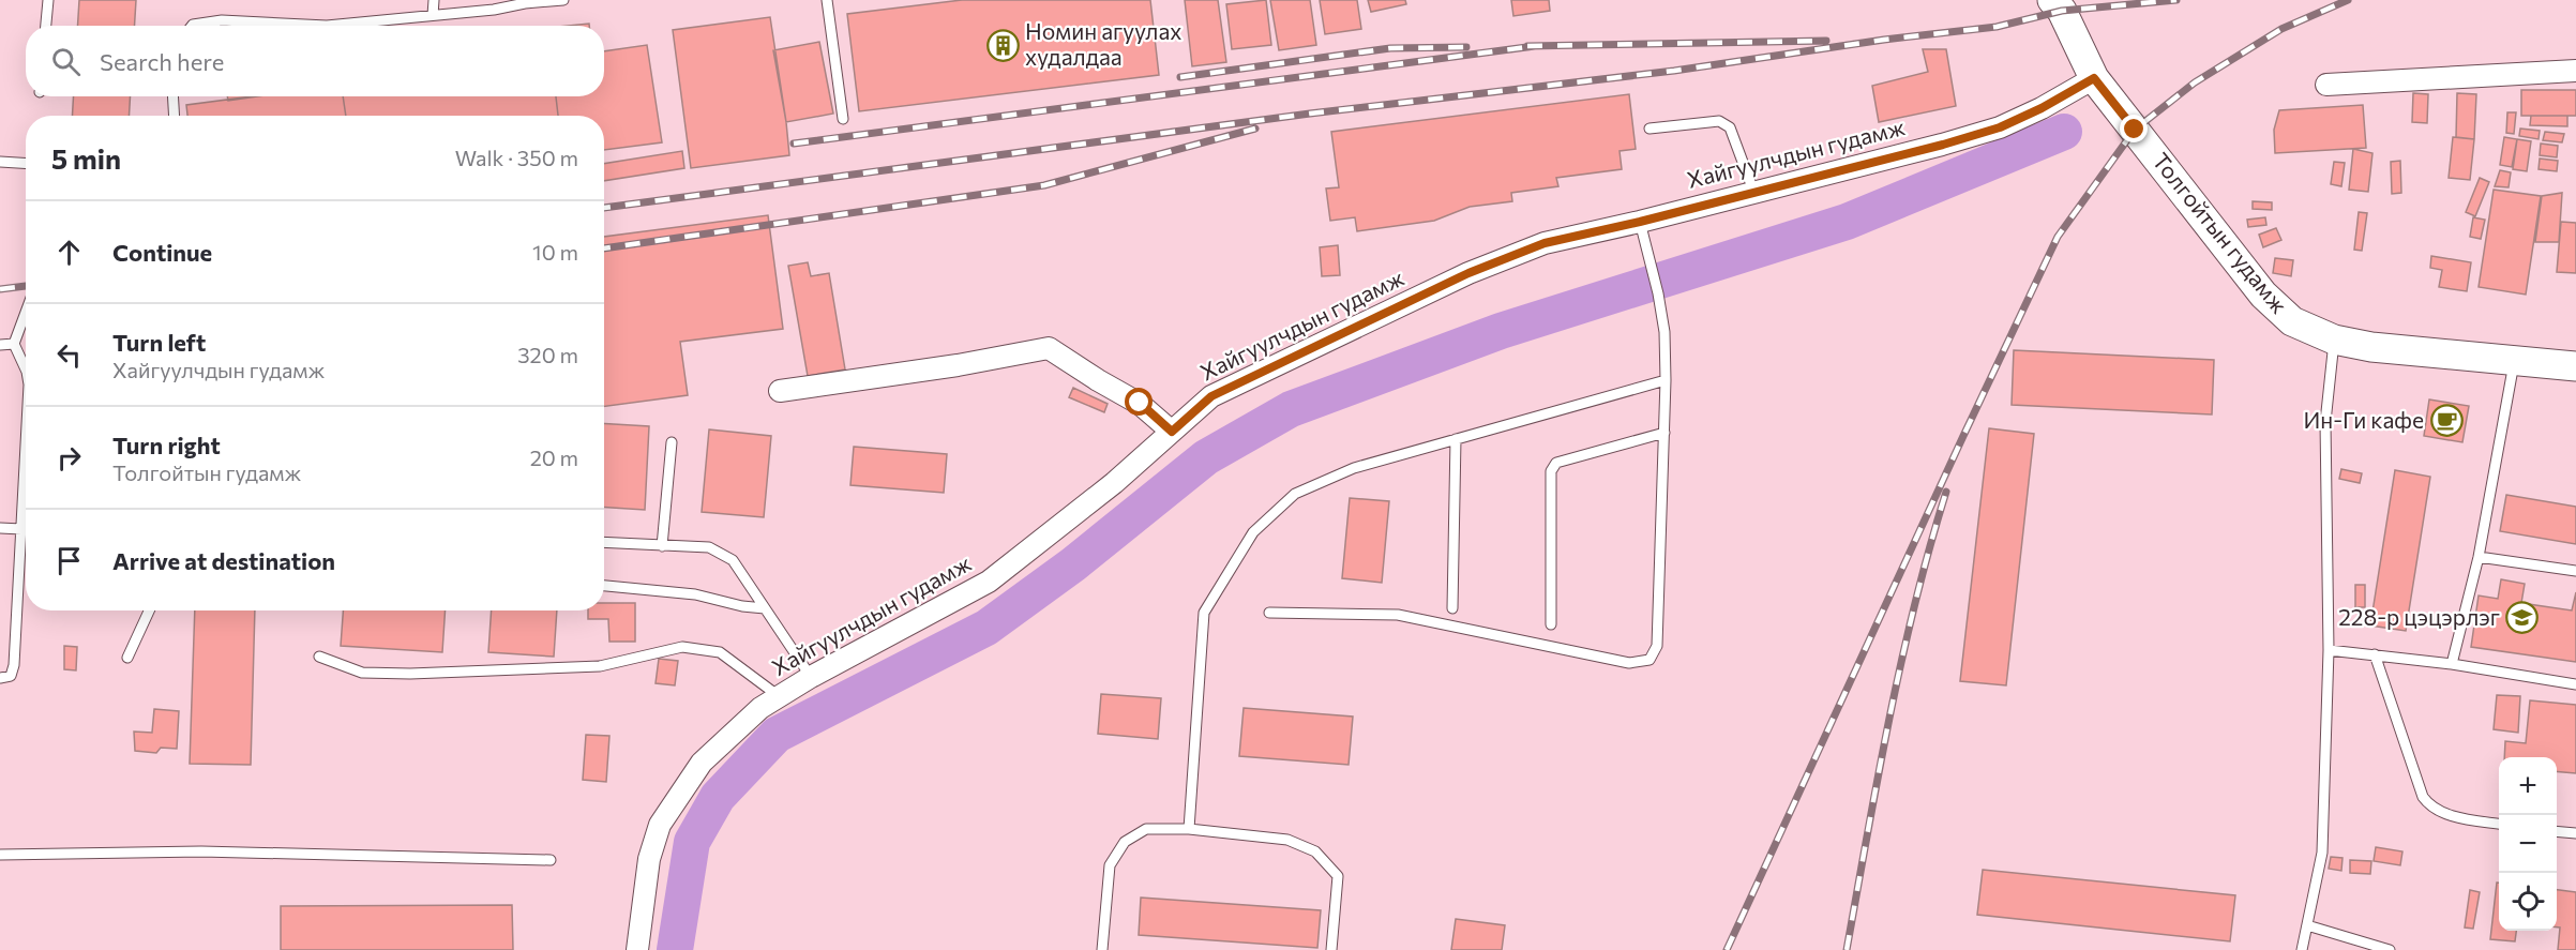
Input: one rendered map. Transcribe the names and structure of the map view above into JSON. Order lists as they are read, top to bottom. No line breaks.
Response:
{"streets":{"main road":["Толгойтын гудамж"],"street":["Хайгуулчдын гудамж"]},"crossings":[["Хайгуулчдын гудамж","Толгойтын гудамж"]],"places":{"building":["Номин агуулах худалдаа"],"cafe":["Ин-Ги кафе"],"school or university":["228-р цэцэрлэг"]},"page":{"search":"Search here","heading":["5 min","Walk · 350 m"],"list":[["Continue","10 m"],["Turn left","Хайгуулчдын гудамж","320 m"],["Turn right","Толгойтын гудамж","20 m"],"Arrive at destination"],"map_buttons":["+","−"]}}
